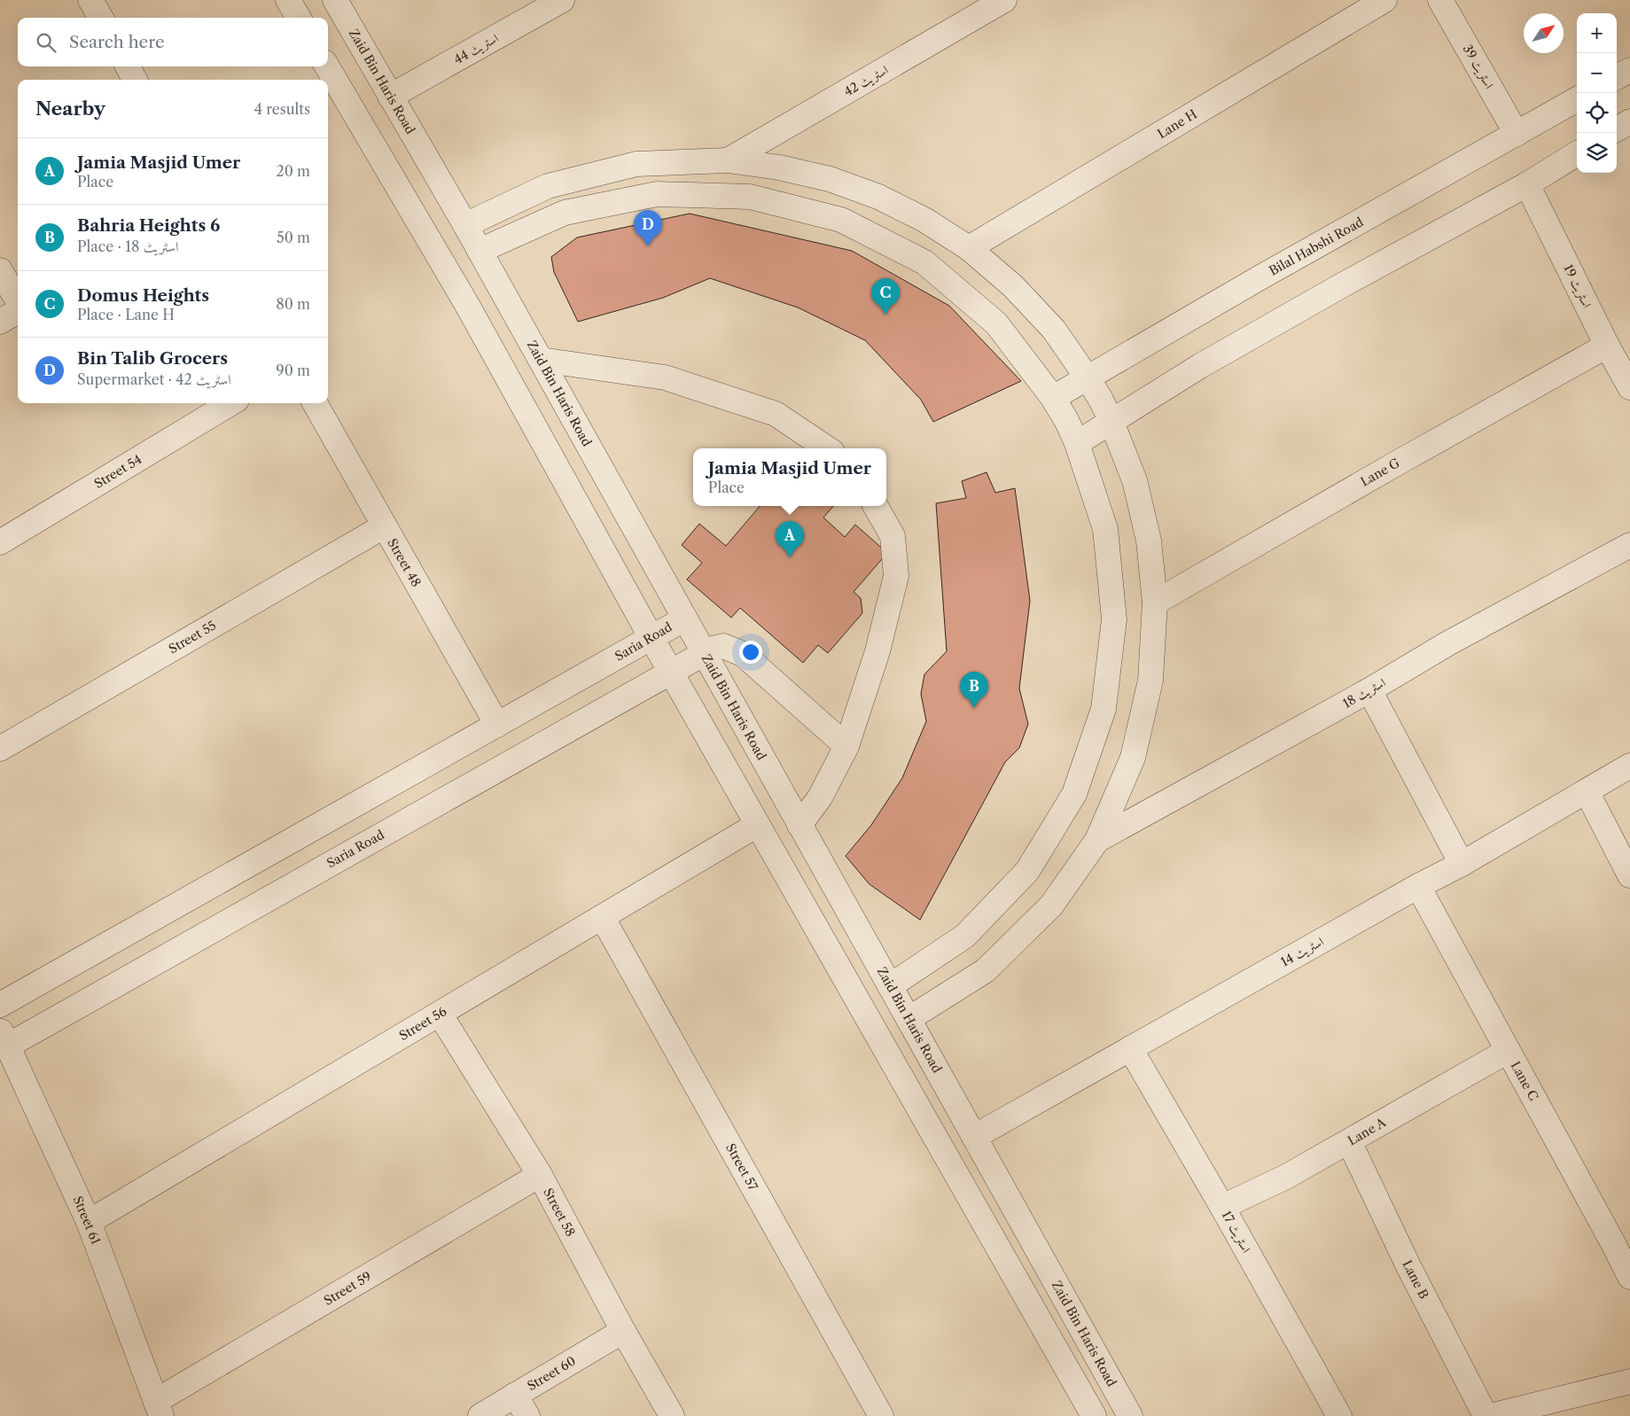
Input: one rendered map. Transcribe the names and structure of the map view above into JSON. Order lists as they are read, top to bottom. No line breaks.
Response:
{"streets":{"street":["اسٹریٹ 44","اسٹریٹ 39","اسٹریٹ 42","Zaid Bin Haris Road","Lane H","Bilal Habshi Road","اسٹریٹ 19","Street 54","Lane G","Street 48","Street 55","Saria Road","اسٹریٹ 18","اسٹریٹ 14","Street 56","Lane C","Lane A","Street 57","Street 58","Street 61","اسٹریٹ 17","Lane B","Street 59","Street 60"]},"crossings":[["اسٹریٹ 44","Zaid Bin Haris Road"],["اسٹریٹ 39","Bilal Habshi Road"],["Zaid Bin Haris Road","Saria Road"],["Zaid Bin Haris Road","اسٹریٹ 14"],["اسٹریٹ 19","Lane G"],["Street 48","Street 55"],["Street 48","Saria Road"],["Saria Road","Street 61"],["اسٹریٹ 14","Lane C"],["اسٹریٹ 14","اسٹریٹ 17"],["Street 56","Street 57"],["Street 56","Street 58"],["Street 56","Street 61"],["Lane C","Lane A"],["Lane A","اسٹریٹ 17"],["Lane A","Lane B"],["Street 58","Street 59"],["Street 58","Street 60"],["Street 61","Street 59"]],"north":"top right","page":{"map_buttons":["+","−"],"search":"Search here","heading":["Nearby","4 results"],"list":[{"mark":"A","name":"Jamia Masjid Umer","note":"Place","value":"20 m"},{"mark":"B","name":"Bahria Heights 6","note":"Place · اسٹریٹ 18","value":"50 m"},{"mark":"C","name":"Domus Heights","note":"Place · Lane H","value":"80 m"},{"mark":"D","name":"Bin Talib Grocers","note":"Supermarket · اسٹریٹ 42","value":"90 m"}],"pins":["D","C","A","B"],"popup":["Jamia Masjid Umer","Place"]}}
